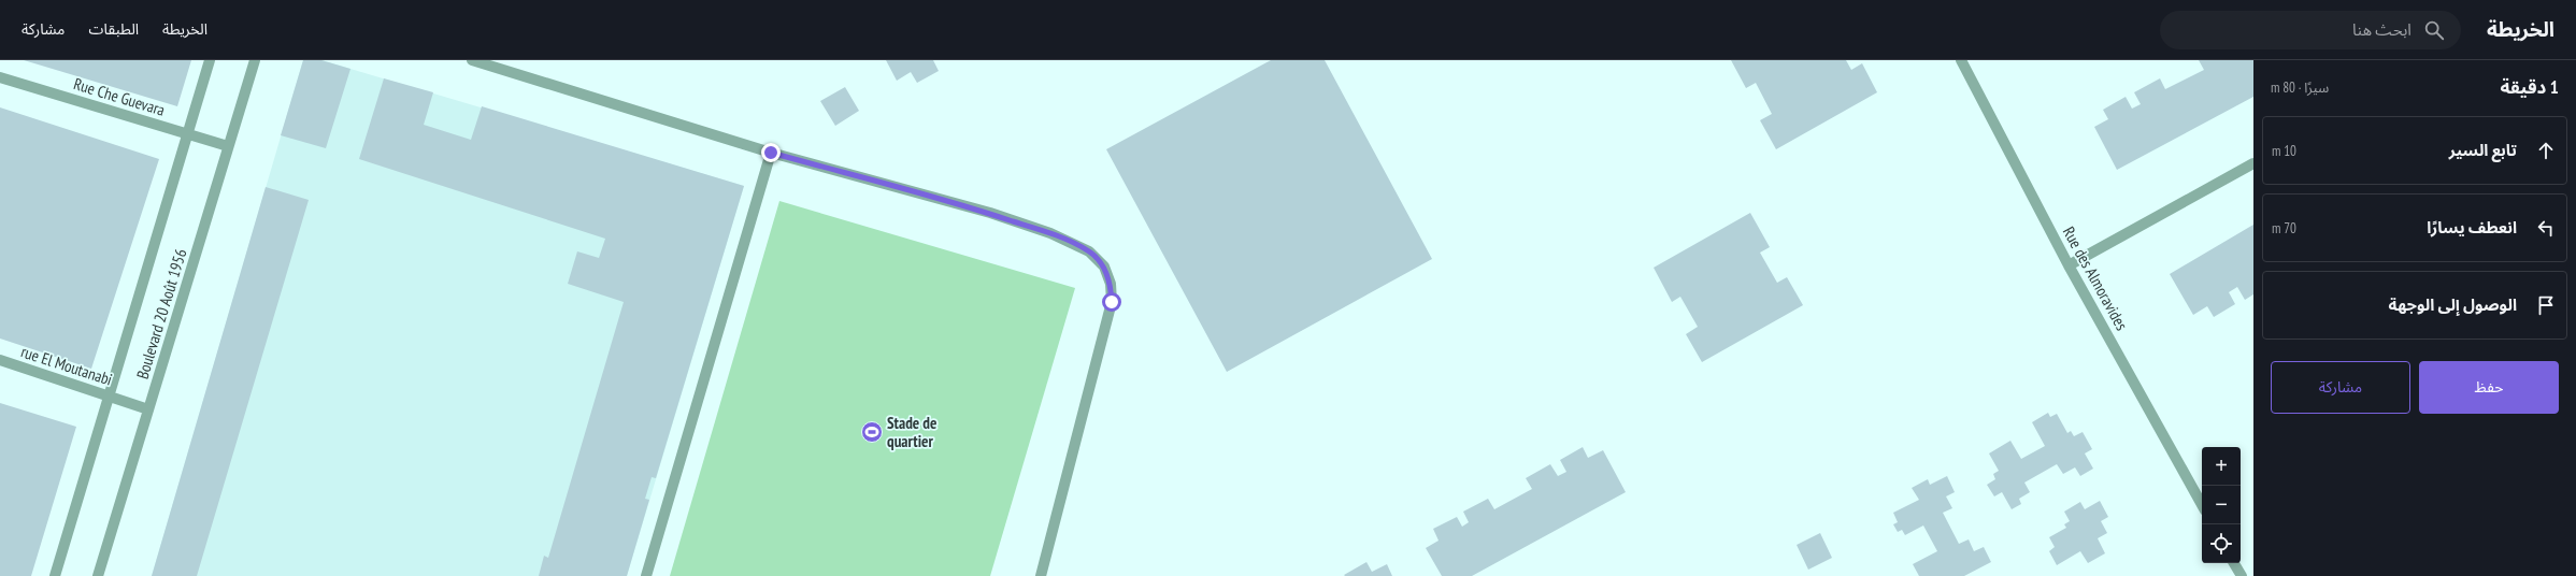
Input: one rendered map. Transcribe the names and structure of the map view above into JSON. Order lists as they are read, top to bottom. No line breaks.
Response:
{"streets":{"street":["Rue Che Guevara","Rue des Almoravides","Boulevard 20 Août 1956","rue El Moutanabi"]},"crossings":[["Rue Che Guevara","Boulevard 20 Août 1956"],["Boulevard 20 Août 1956","rue El Moutanabi"]],"places":{"sports":["Stade de quartier"]},"page":{"header":"الخريطة","search":"ابحث هنا","nav":["الخريطة","الطبقات","مشاركة"],"heading":["1 دقيقة","سيرًا · 80 m"],"list":[["تابع السير","10 m"],["انعطف يسارًا","70 m"],"الوصول إلى الوجهة"],"buttons":["حفظ","مشاركة"],"map_buttons":["+","−"]}}
